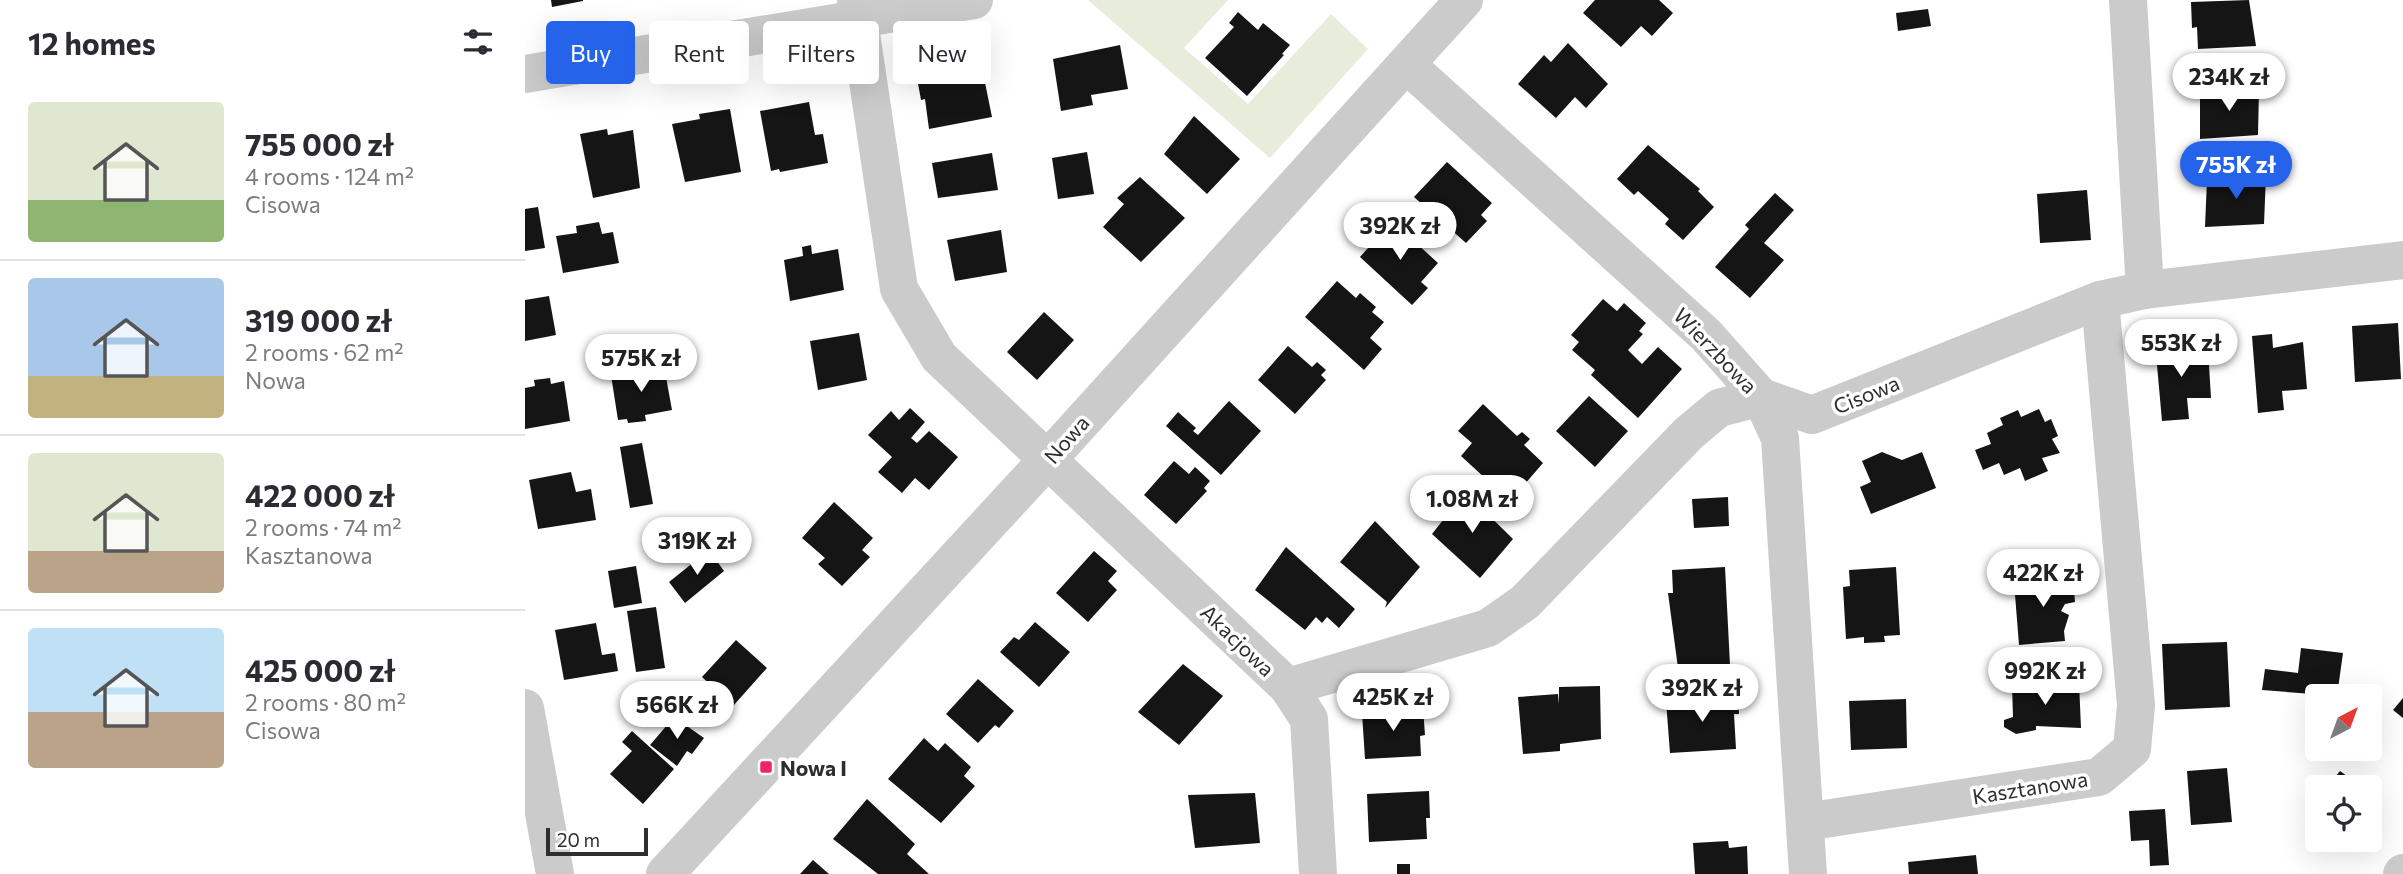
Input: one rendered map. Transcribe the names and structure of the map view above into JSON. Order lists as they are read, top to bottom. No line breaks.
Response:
{"streets":{"street":["Wierzbowa","Cisowa","Nowa","Akacjowa","Kasztanowa"]},"crossings":[["Wierzbowa","Cisowa"],["Wierzbowa","Nowa"],["Wierzbowa","Kasztanowa"],["Cisowa","Kasztanowa"],["Nowa","Akacjowa"]],"places":{"transit":["Nowa I"]},"scale_bar":"20 m","north":"top right","page":{"heading":"12 homes","chip":["Buy","Rent","Filters","New"],"price":["234K zł","755K zł","392K zł","553K zł","575K zł","1.08M zł","319K zł","422K zł","992K zł","392K zł","425K zł","566K zł"],"list":[{"name":"755 000 zł","note":"4 rooms · 124 m² · Cisowa"},{"name":"319 000 zł","note":"2 rooms · 62 m² · Nowa"},{"name":"422 000 zł","note":"2 rooms · 74 m² · Kasztanowa"},{"name":"425 000 zł","note":"2 rooms · 80 m² · Cisowa"}],"scale":"20 m"}}
